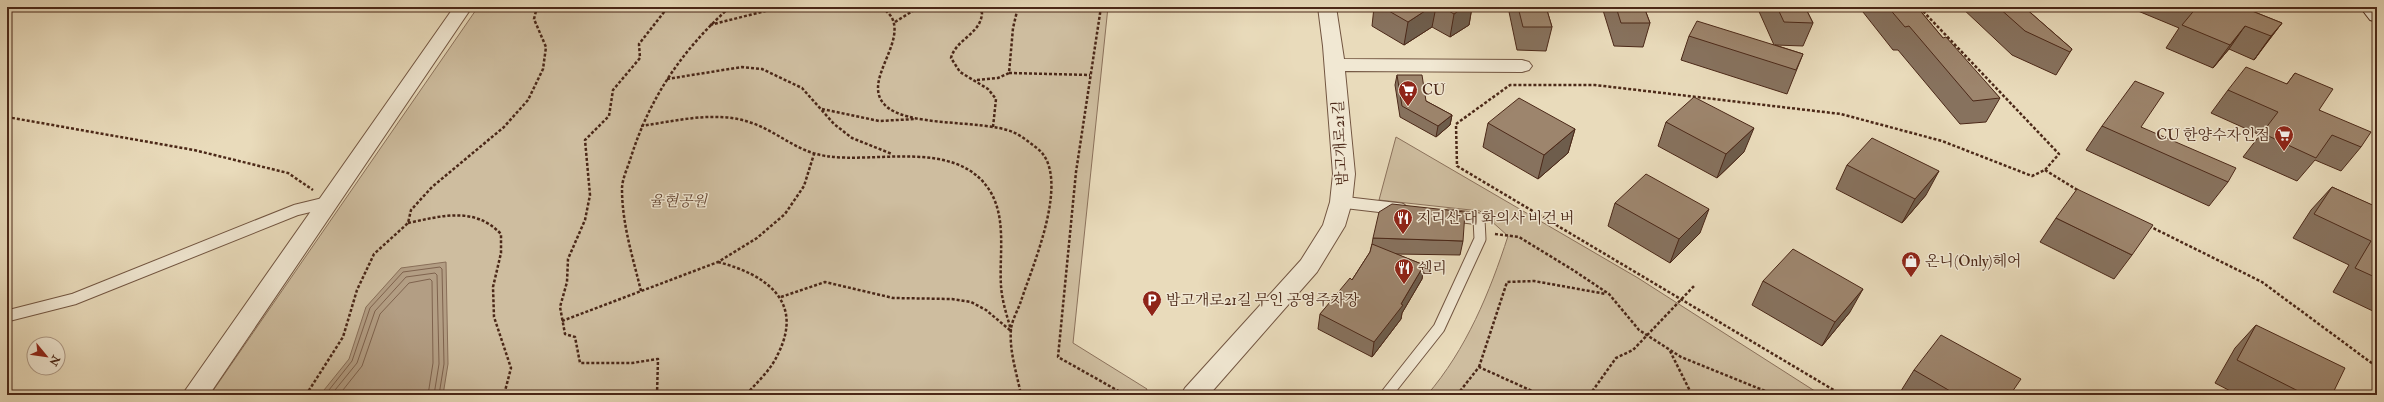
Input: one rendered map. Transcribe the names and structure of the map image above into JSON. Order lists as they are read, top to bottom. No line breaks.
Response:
{"streets":{"street":["밤고개로21길"]},"parks":["율현공원"],"places":{"supermarket":["CU","CU 한양수자인점"],"restaurant":["지리산 대 화의사 비건 버","쉘리"],"shop":["온니(Only)헤어"],"parking":["밤고개로21길 무인 공영주차장"]},"north":"bottom right"}
